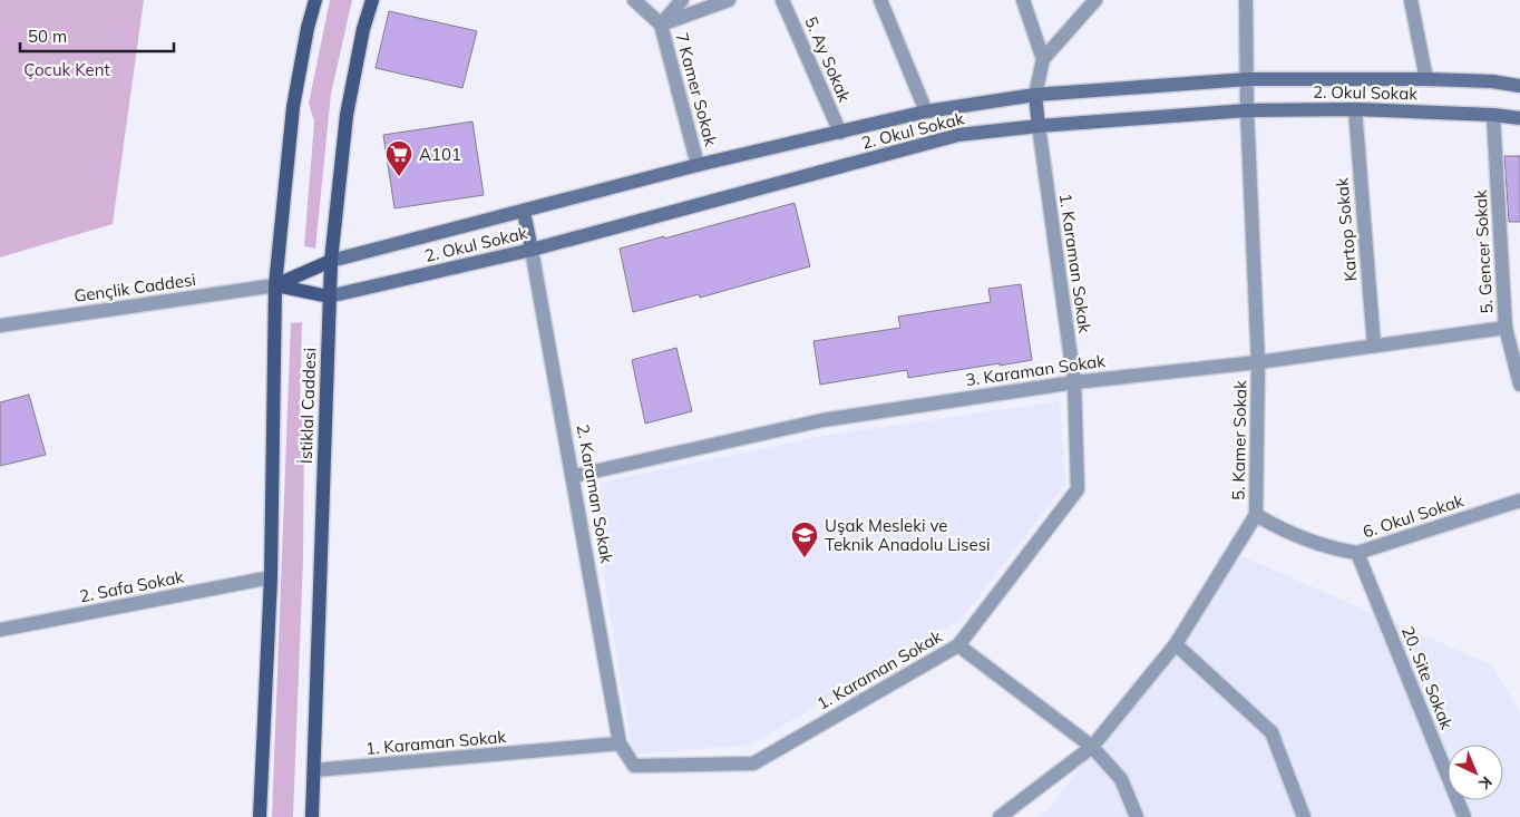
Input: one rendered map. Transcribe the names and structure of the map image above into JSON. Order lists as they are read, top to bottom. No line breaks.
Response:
{"streets":{"main road":["İstiklal Caddesi"],"street":["5. Ay Sokak","7 Kamer Sokak","2. Okul Sokak","Kartop Sokak","5. Gencer Sokak","1. Karaman Sokak","Gençlik Caddesi","3. Karaman Sokak","5. Kamer Sokak","2. Karaman Sokak","6. Okul Sokak","2. Safa Sokak","20. Site Sokak"]},"crossings":[["5. Ay Sokak","2. Okul Sokak"],["7 Kamer Sokak","2. Okul Sokak"],["2. Okul Sokak","Kartop Sokak"],["2. Okul Sokak","5. Gencer Sokak"],["2. Okul Sokak","1. Karaman Sokak"],["2. Okul Sokak","İstiklal Caddesi"],["2. Okul Sokak","5. Kamer Sokak"],["2. Okul Sokak","2. Karaman Sokak"],["Kartop Sokak","3. Karaman Sokak"],["5. Gencer Sokak","3. Karaman Sokak"],["1. Karaman Sokak","3. Karaman Sokak"],["1. Karaman Sokak","İstiklal Caddesi"],["1. Karaman Sokak","2. Karaman Sokak"],["Gençlik Caddesi","İstiklal Caddesi"],["3. Karaman Sokak","5. Kamer Sokak"],["3. Karaman Sokak","2. Karaman Sokak"],["İstiklal Caddesi","2. Safa Sokak"],["5. Kamer Sokak","6. Okul Sokak"],["6. Okul Sokak","20. Site Sokak"]],"parks":["Çocuk Kent"],"places":{"supermarket":["A101"],"school or university":["Uşak Mesleki ve Teknik Anadolu Lisesi"]},"scale_bar":"50 m","north":"bottom right"}
